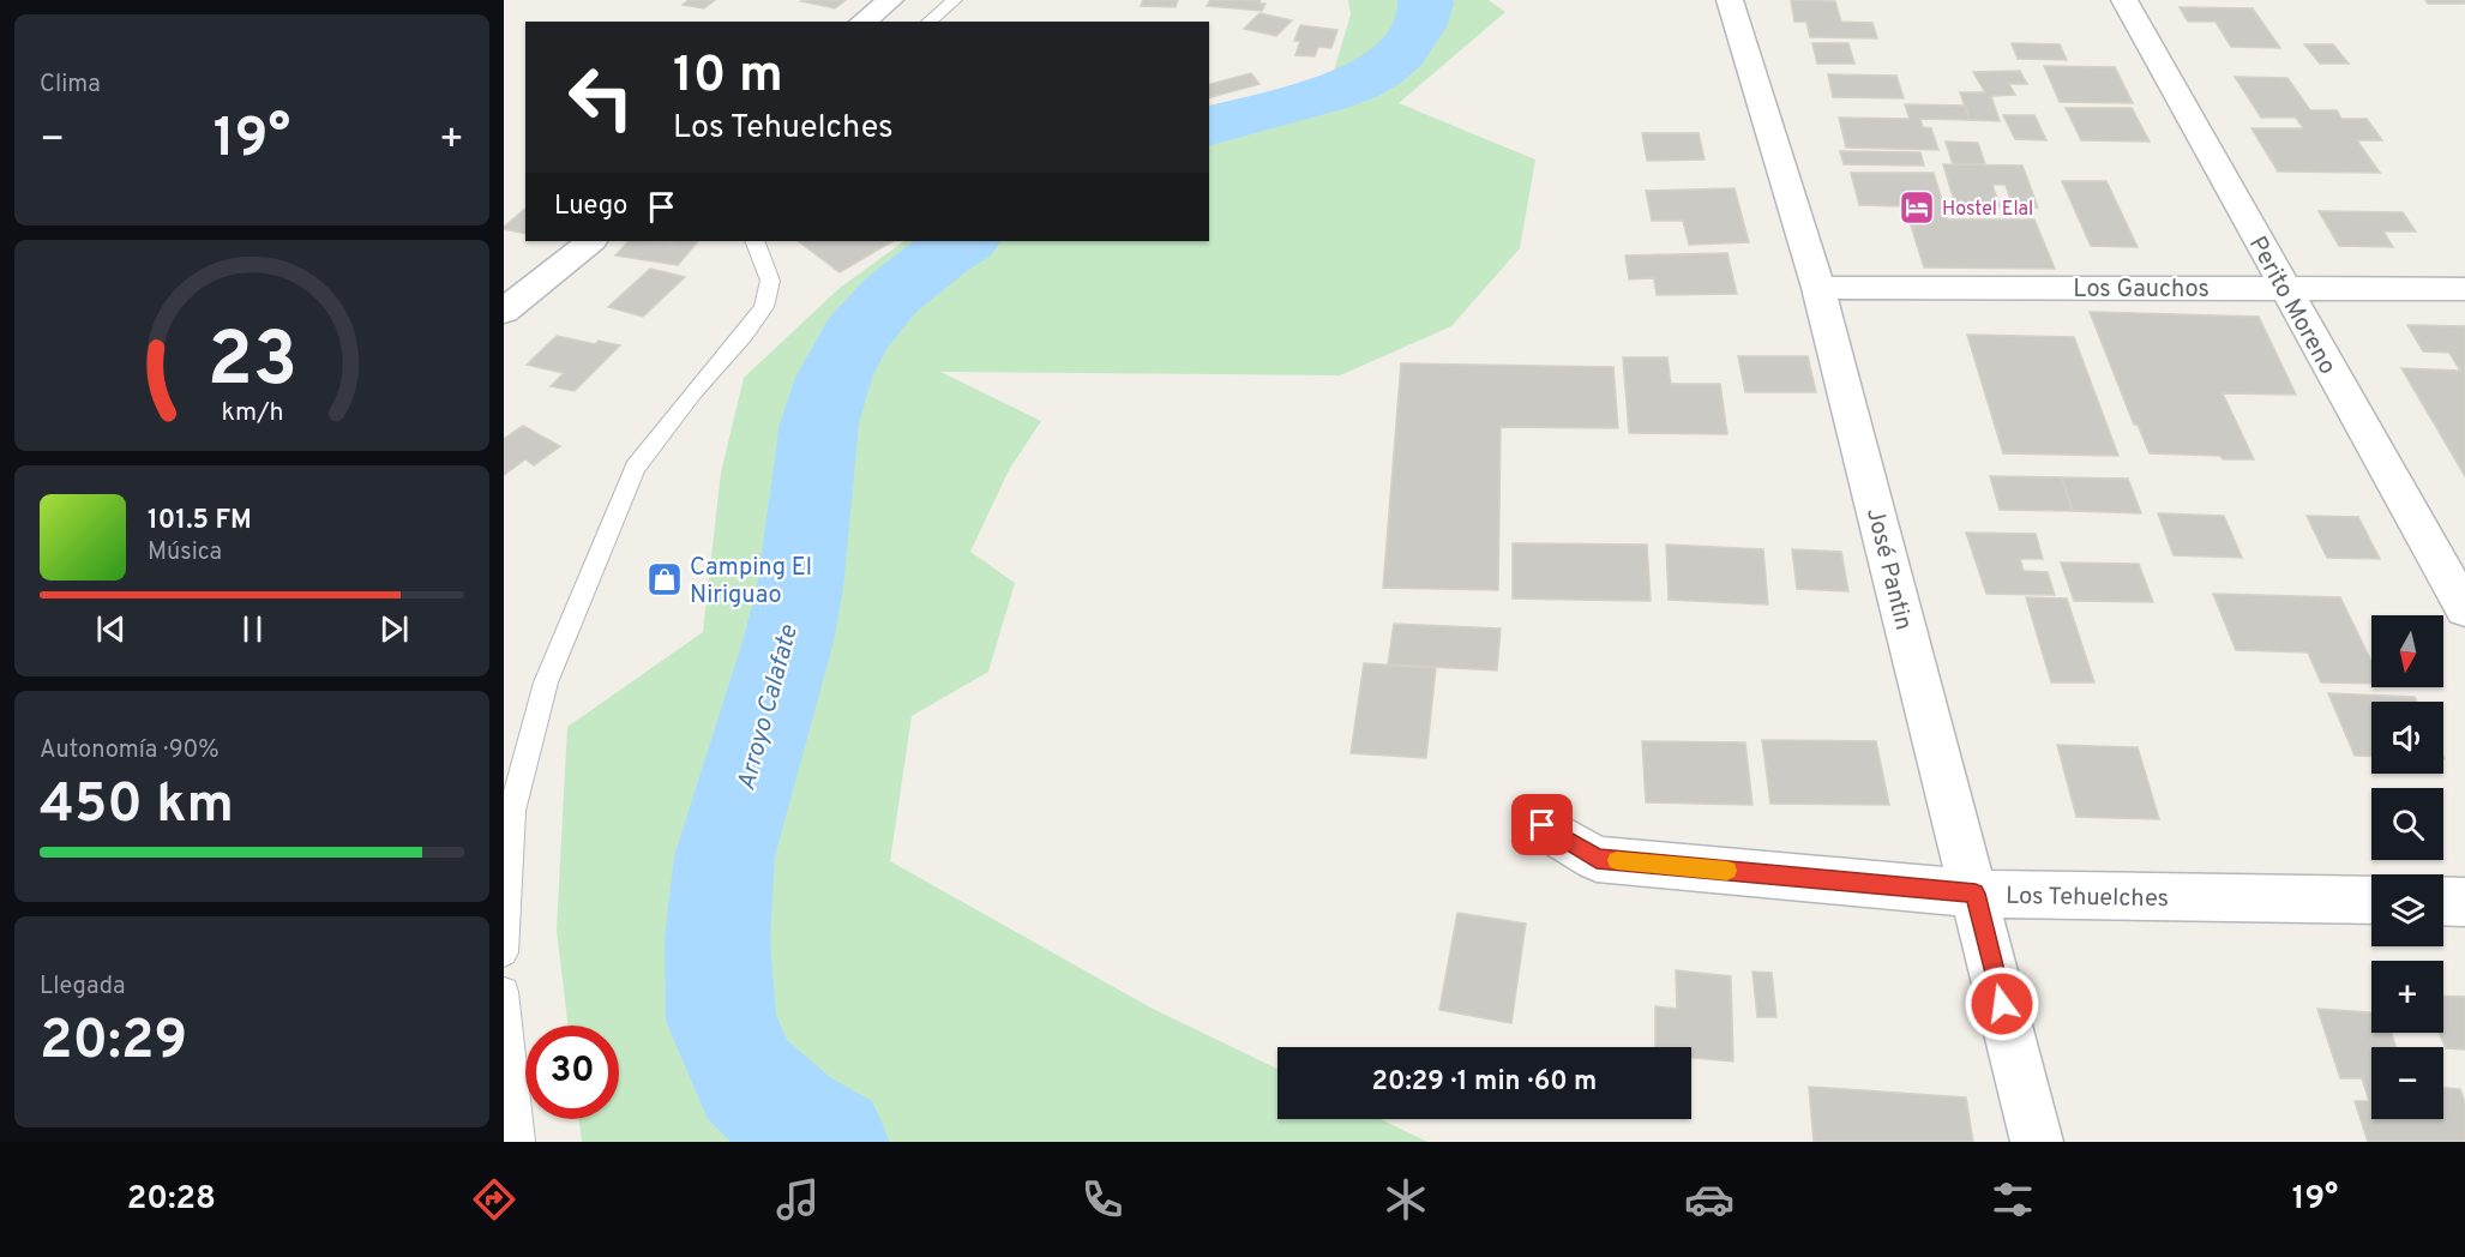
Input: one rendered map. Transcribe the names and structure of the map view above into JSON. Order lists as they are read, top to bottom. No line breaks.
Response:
{"streets":{"street":["Los Gauchos","Perito Moreno","José Pantin","Los Tehuelches"]},"crossings":[["Los Gauchos","Perito Moreno"],["Los Gauchos","José Pantin"],["José Pantin","Los Tehuelches"]],"water":["Arroyo Calafate"],"places":{"hotel":["Hostel Elal"],"shop":["Camping El Niriguao"]},"north":"bottom","page":{"tile":["Clima",["Autonomía · 90%","450 km"],["Llegada","20:29"]],"turn":["10 m","Los Tehuelches"],"heat":["−","19°","+"],"then":"Luego","song":["101.5 FM","Música"],"map_buttons":["+","−"],"limit":"30","trip":"20:29 · 1 min · 60 m","tabs":["20:28","19°"],"gauge":["23","km/h"]}}
